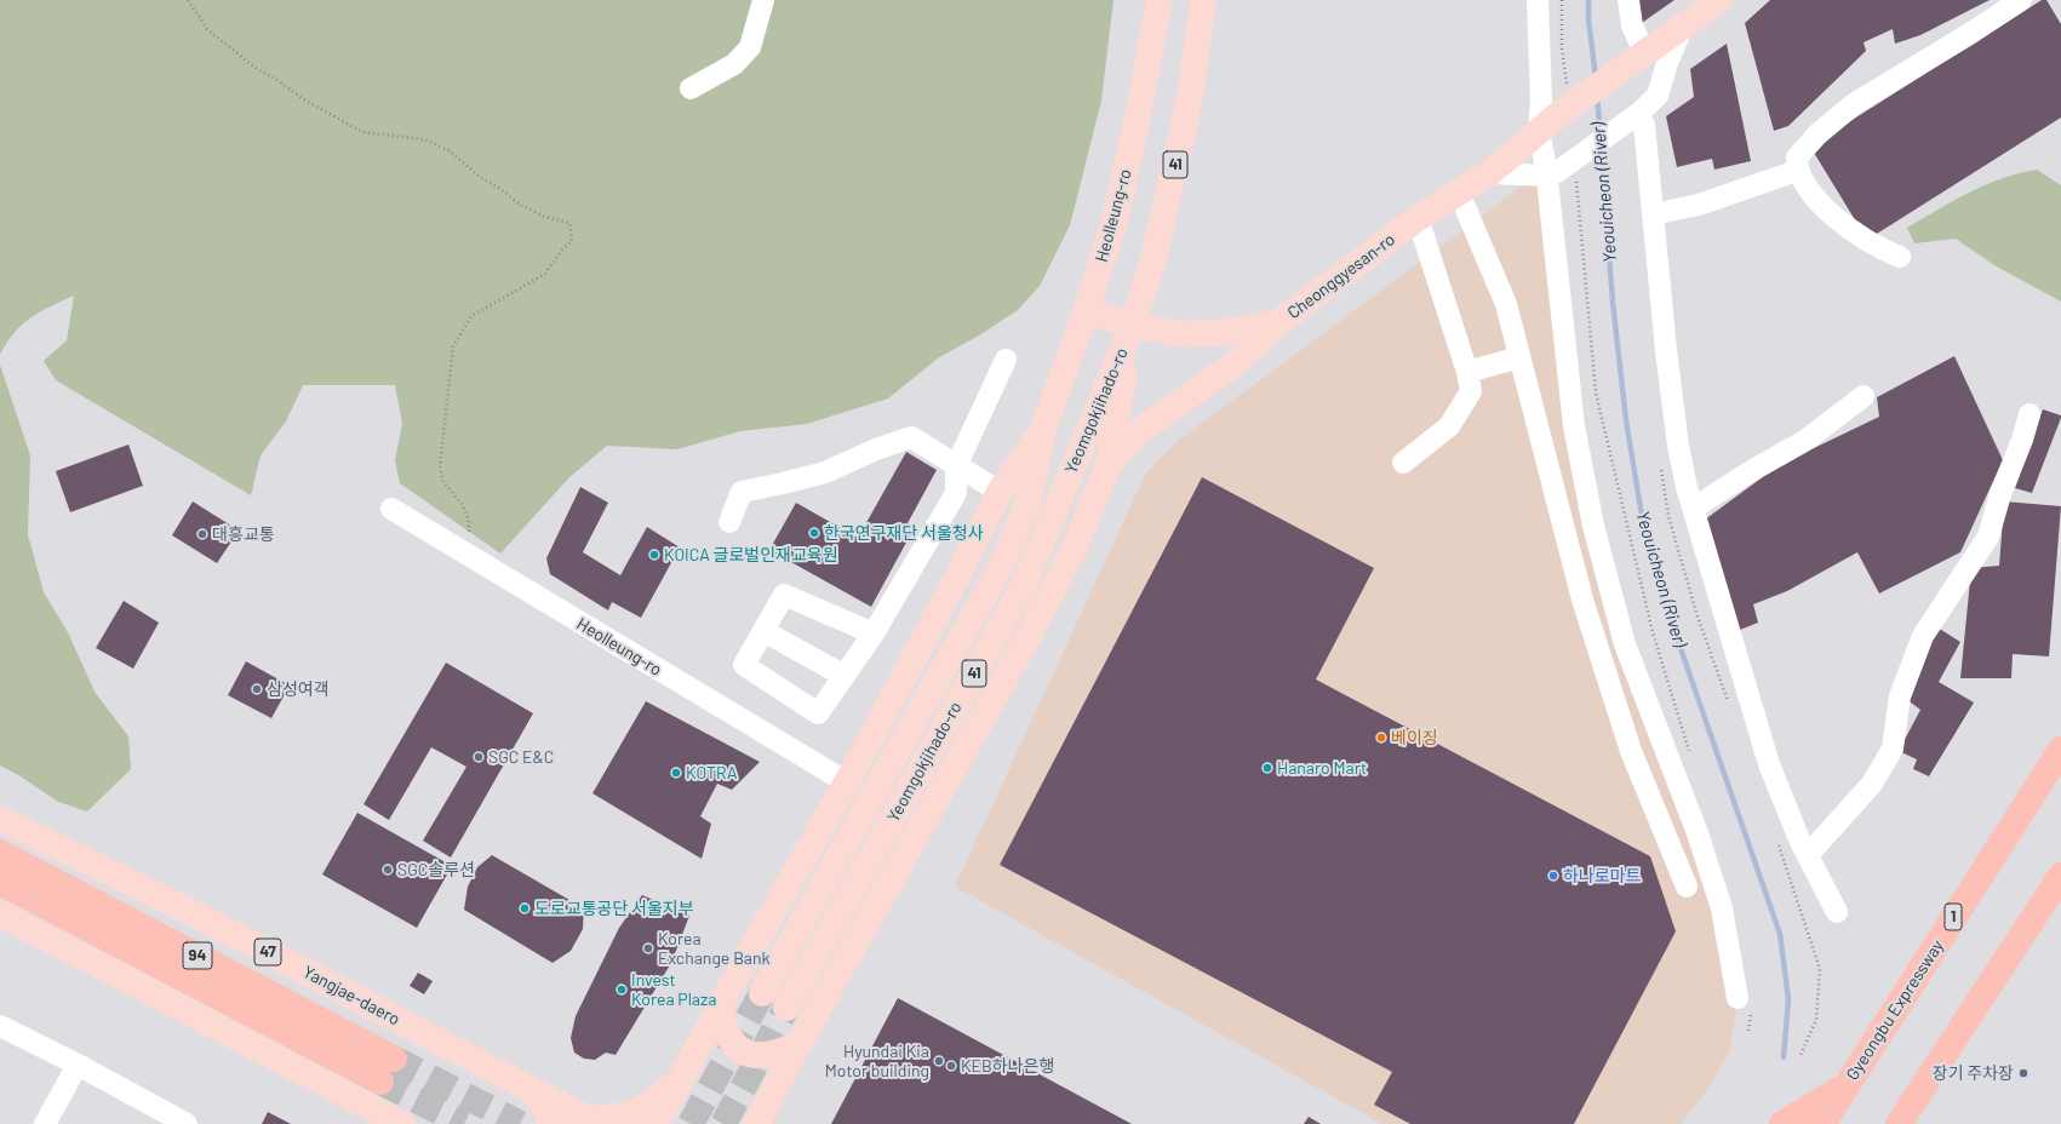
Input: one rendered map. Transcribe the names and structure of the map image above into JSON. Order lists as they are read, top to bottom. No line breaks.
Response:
{"streets":{"highway":["1","94","Gyeongbu Expressway"],"main road":["41","Heolleung-ro","Cheonggyesan-ro","Yeomgokjihado-ro","47","Yangjae-daero"]},"crossings":[["41","Cheonggyesan-ro"],["41","Yeomgokjihado-ro"],["Heolleung-ro","Cheonggyesan-ro"],["Heolleung-ro","Yeomgokjihado-ro"],["Cheonggyesan-ro","Yeomgokjihado-ro"]],"water":["Yeouicheon (River)"],"places":["한국연구재단 서울청사","대흥교통","KOICA 글로벌인재교육원","삼성여객","베이징","SGC E&C","Hanaro Mart","KOTRA","SGC솔루션","하나로마트","도로교통공단 서울지부","Korea Exchange Bank","Invest Korea Plaza","Hyundai Kia Motor building","KEB하나은행","장기 주차장"]}
